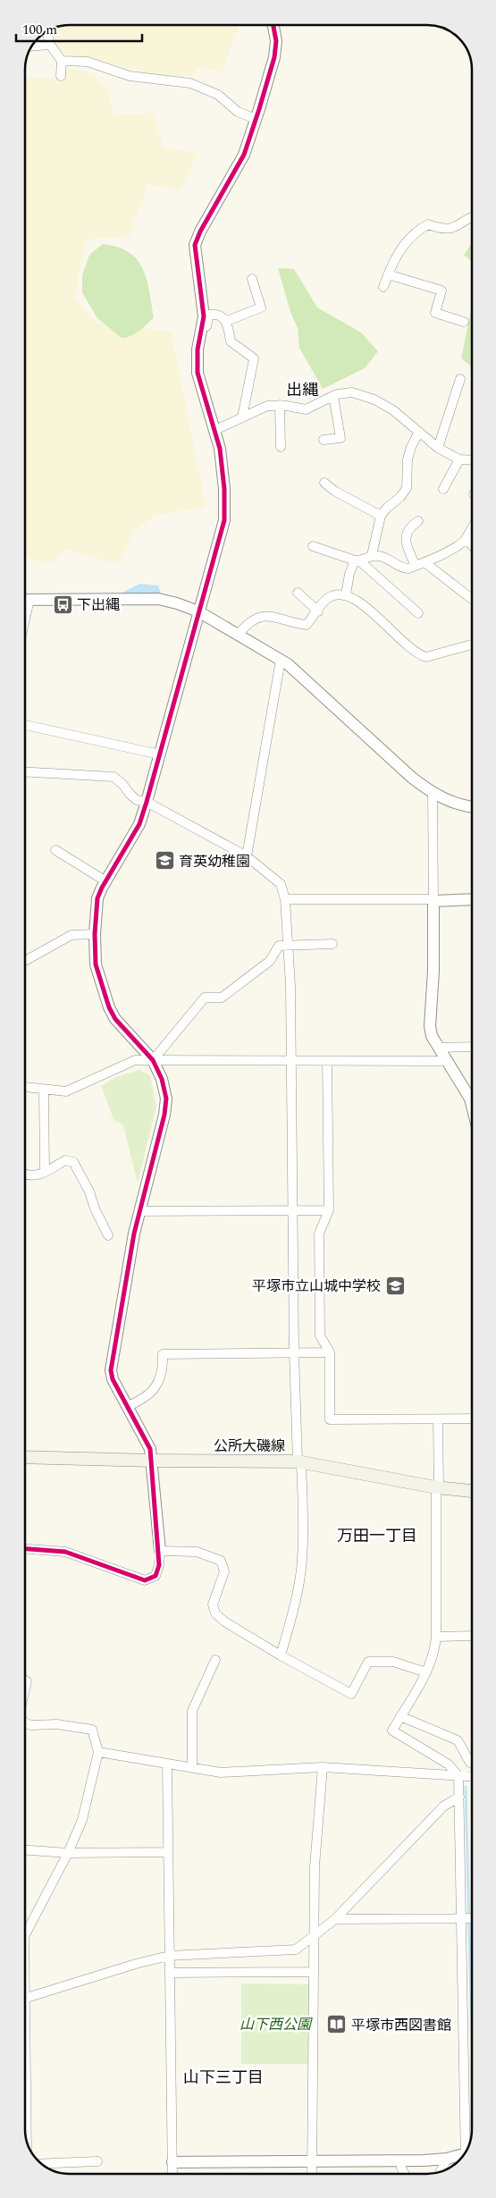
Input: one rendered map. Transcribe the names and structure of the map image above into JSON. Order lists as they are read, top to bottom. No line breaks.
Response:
{"streets":{"main road":["公所大磯線"]},"districts":["出縄","万田一丁目","山下三丁目"],"parks":["山下西公園"],"places":{"bus stop":["下出縄"],"school or university":["育英幼稚園","平塚市立山城中学校"],"library":["平塚市西図書館"]},"scale_bar":"100 m"}
